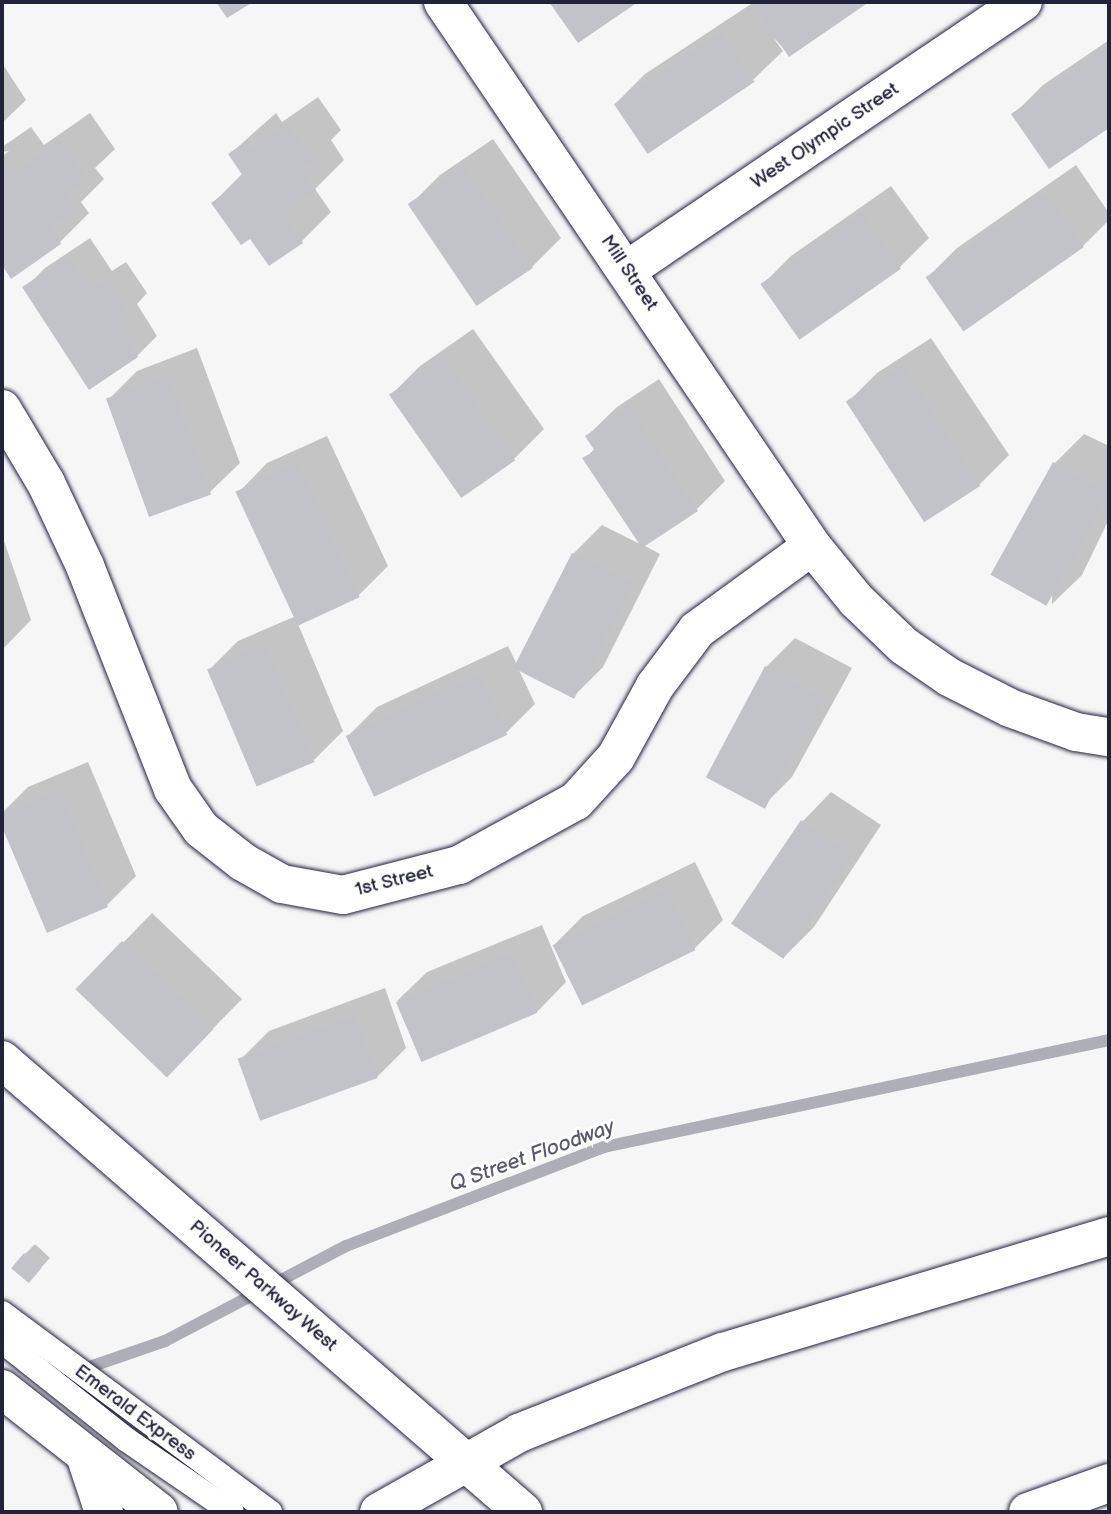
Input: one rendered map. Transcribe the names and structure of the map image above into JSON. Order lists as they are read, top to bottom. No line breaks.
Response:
{"streets":{"main road":["West Olympic Street","Mill Street","1st Street","Pioneer Parkway West"],"lane":["Emerald Express"]},"crossings":[["West Olympic Street","Mill Street"],["Mill Street","1st Street"]],"water":["Q Street Floodway"]}
